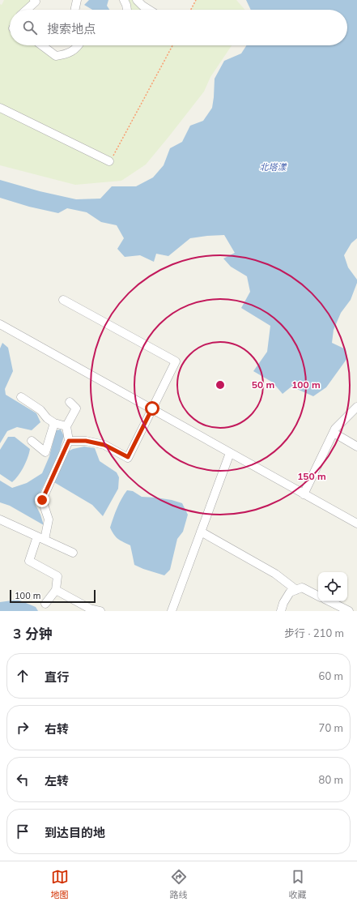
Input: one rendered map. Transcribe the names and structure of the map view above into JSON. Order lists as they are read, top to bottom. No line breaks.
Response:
{"water":["北塔漾"],"scale_bar":"100 m","page":{"search":"搜索地点","scale":"100 m","heading":["3 分钟","步行 · 210 m"],"list":[["直行","60 m"],["右转","70 m"],["左转","80 m"],"到达目的地"],"nav":["地图","路线","收藏"]},"rings":["50 m","100 m","150 m"]}
